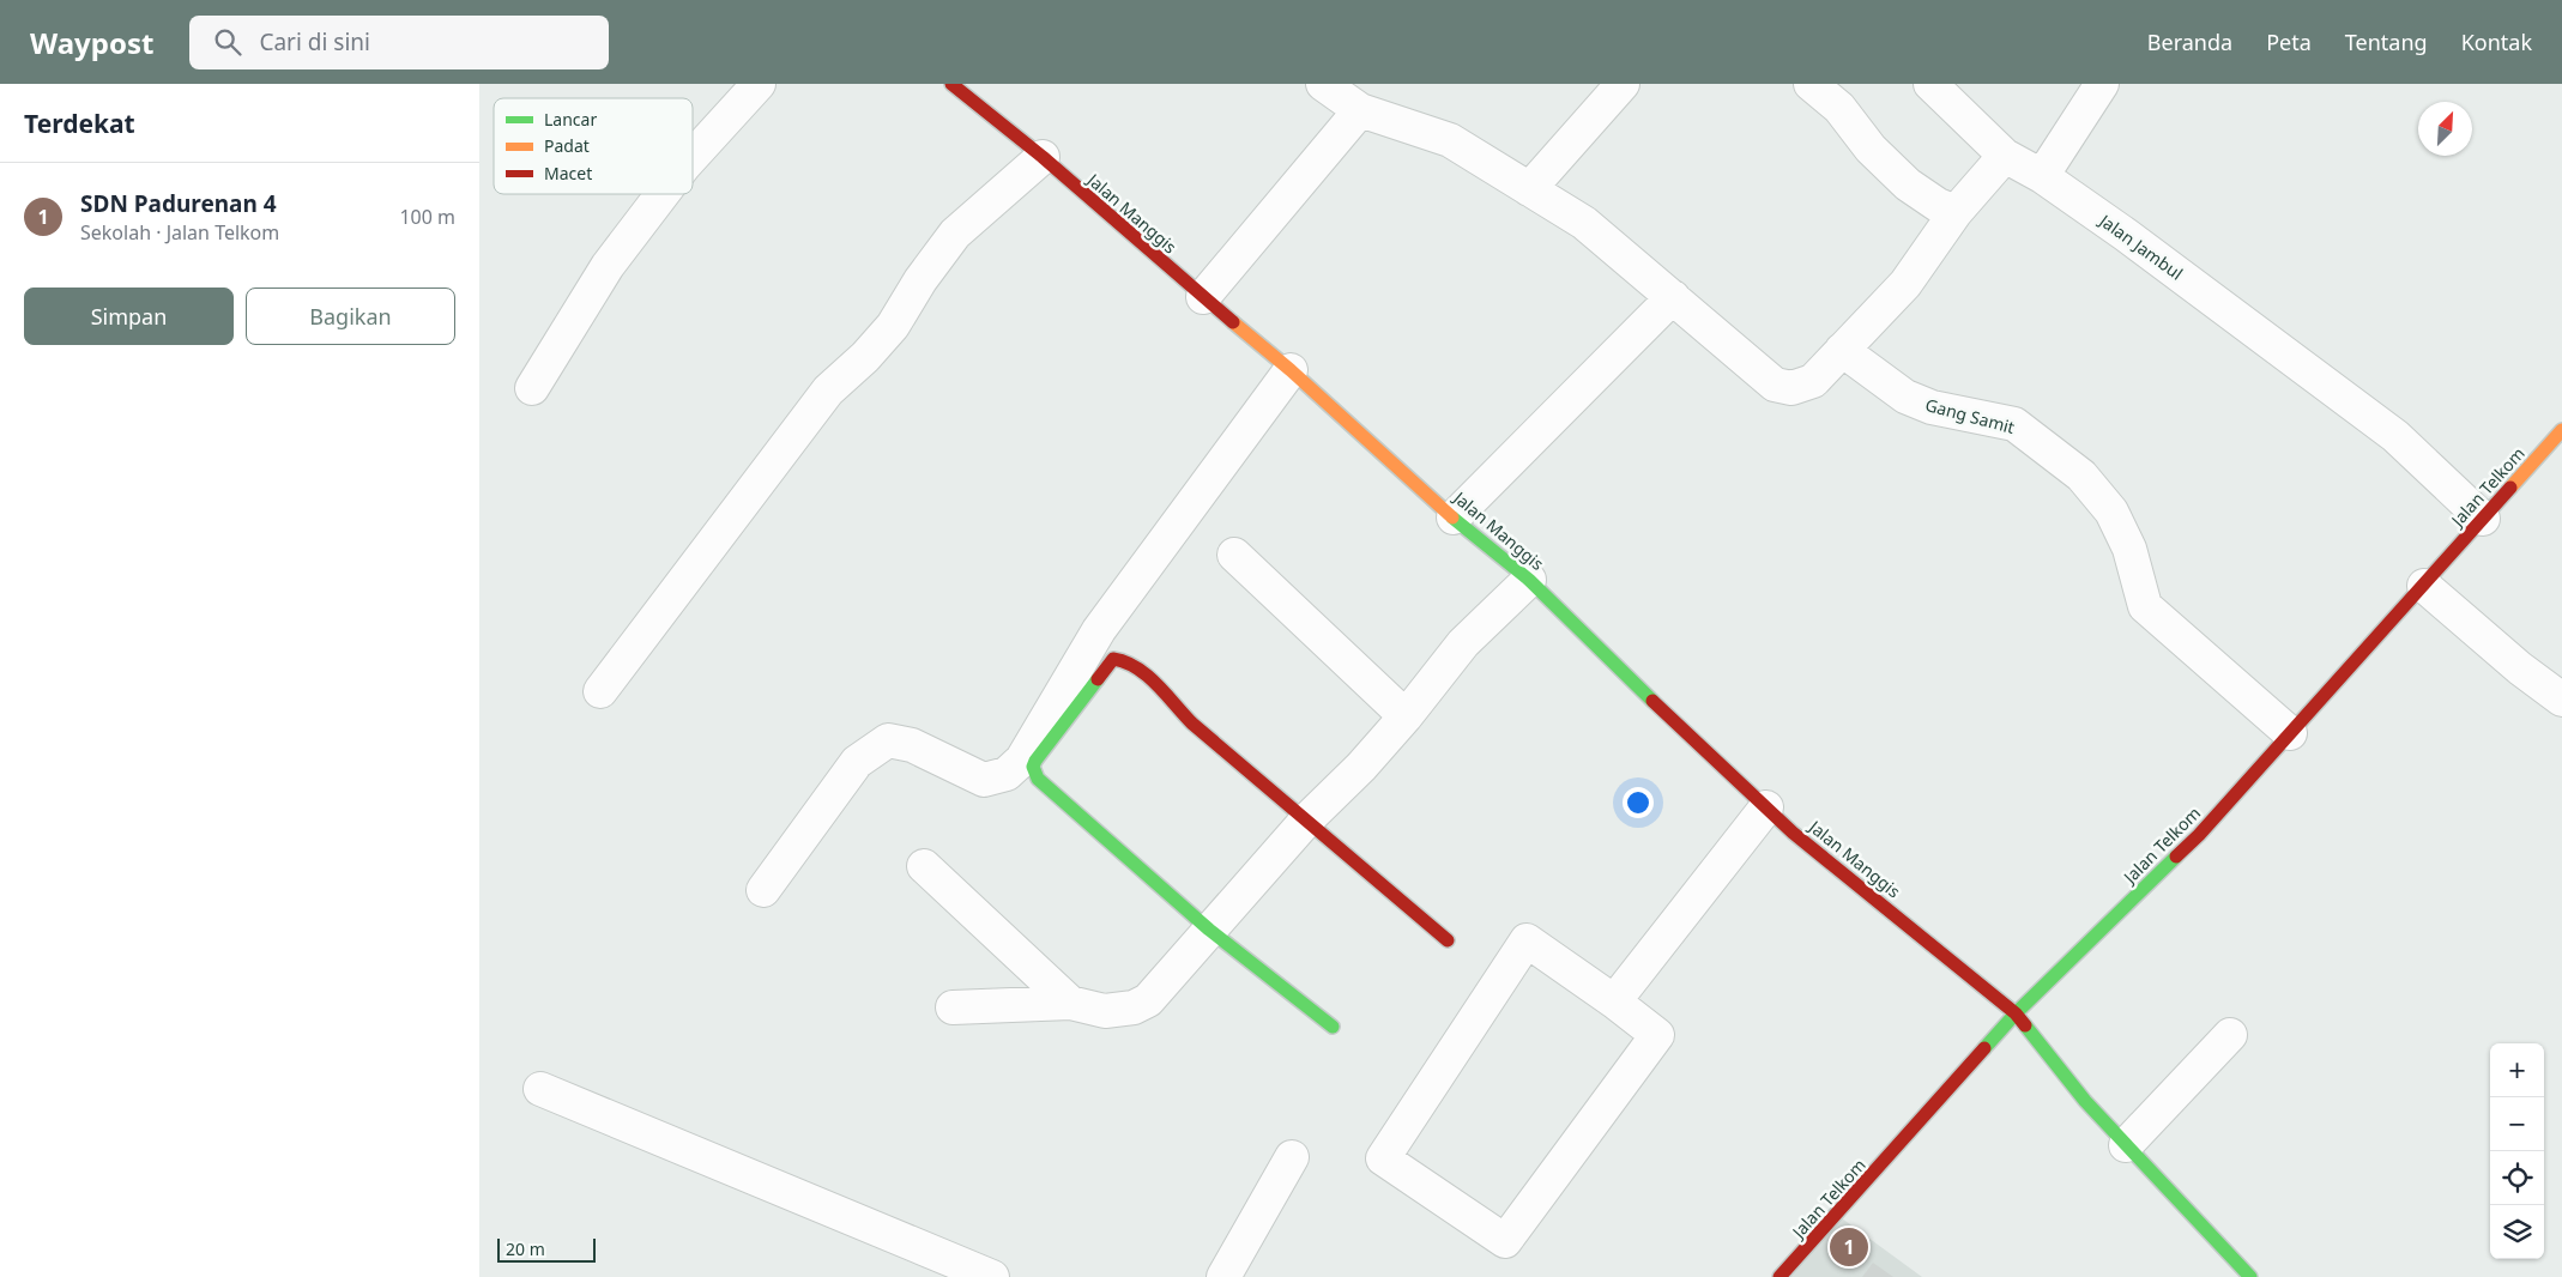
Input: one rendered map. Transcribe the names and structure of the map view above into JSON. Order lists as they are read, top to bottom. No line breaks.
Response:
{"streets":{"street":["Jalan Manggis","Jalan Jambul","Gang Samit","Jalan Telkom"]},"crossings":[["Jalan Manggis","Jalan Telkom"],["Jalan Jambul","Jalan Telkom"],["Gang Samit","Jalan Telkom"]],"legend":["Lancar","Padat","Macet"],"scale_bar":"20 m","north":"top right","page":{"header":"Waypost","search":"Cari di sini","nav":["Beranda","Peta","Tentang","Kontak"],"heading":"Terdekat","list":[{"mark":"1","name":"SDN Padurenan 4","note":"Sekolah · Jalan Telkom","value":"100 m"}],"buttons":["Simpan","Bagikan"],"map_buttons":["+","−"],"pins":"1","scale":"20 m"}}
